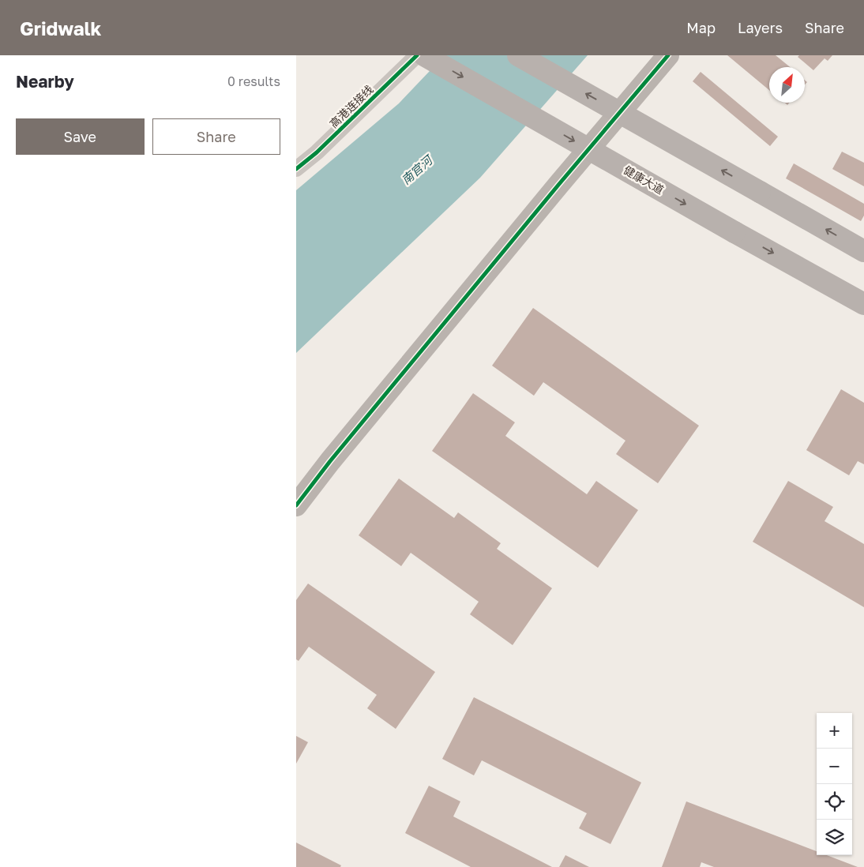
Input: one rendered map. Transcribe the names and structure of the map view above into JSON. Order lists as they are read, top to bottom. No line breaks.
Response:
{"streets":{"main road":["健康大道"],"street":["高港连接线"]},"water":["南官河"],"north":"top right","page":{"header":"Gridwalk","nav":["Map","Layers","Share"],"heading":["Nearby","0 results"],"buttons":["Save","Share"],"map_buttons":["+","−"]}}
